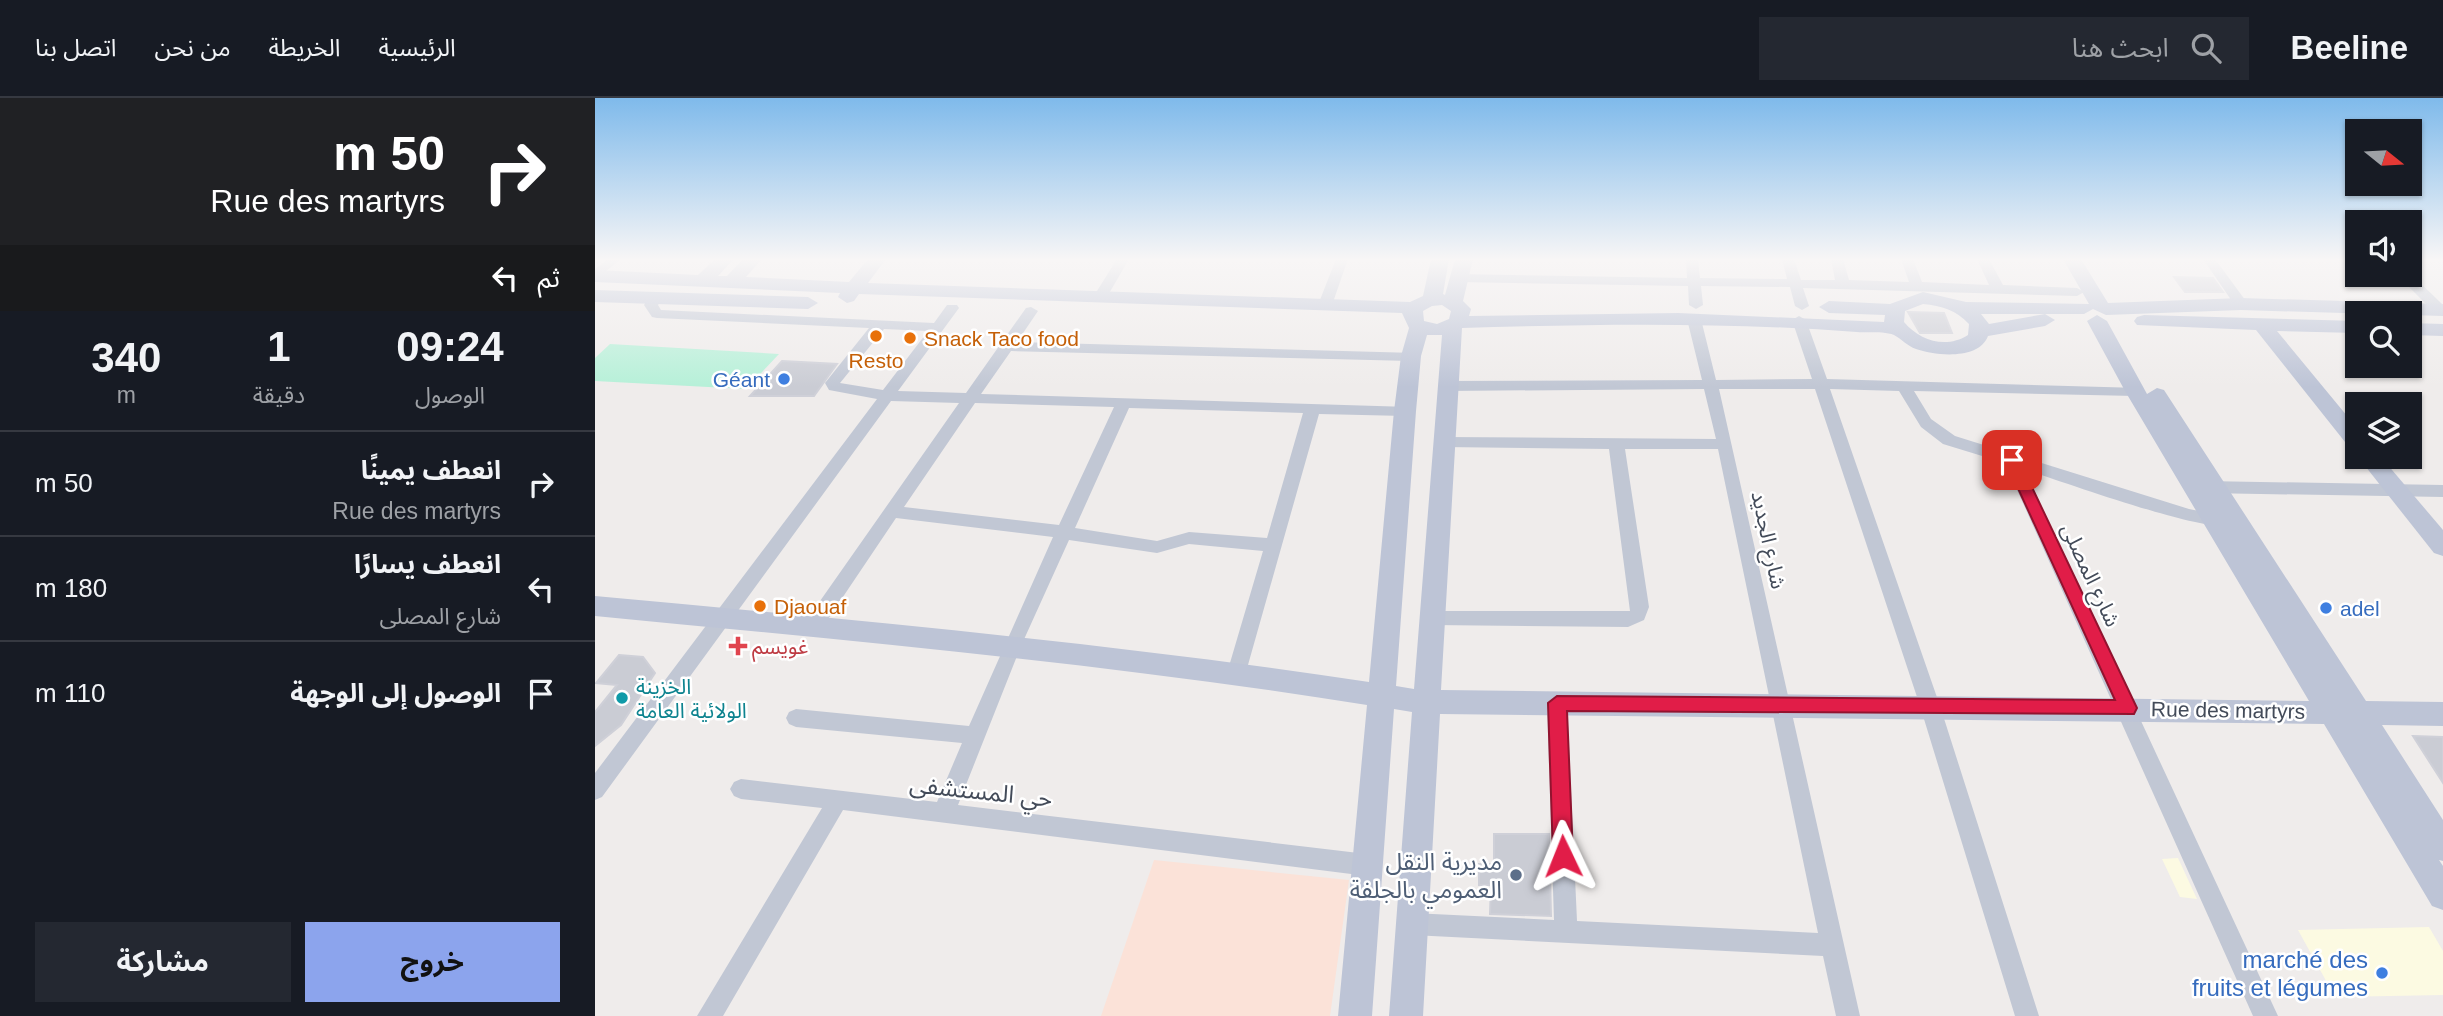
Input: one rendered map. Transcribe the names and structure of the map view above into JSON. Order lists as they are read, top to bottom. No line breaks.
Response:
{"streets":{"street":["شارع الجديد","شارع المصلى","Rue des martyrs","حي المستشفى"]},"crossings":[["شارع الجديد","Rue des martyrs"],["شارع المصلى","Rue des martyrs"]],"places":{"other":["Resto","Snack Taco food","Géant","Djaouaf","adel","الخزينة الولائية العامة","مديرية النقل العمومي بالجلفة","marché des fruits et légumes"],"health":["غويسم"]},"north":"right","page":{"header":"Beeline","search":"ابحث هنا","nav":["الرئيسية","الخريطة","من نحن","اتصل بنا"],"turn":["50 m","Rue des martyrs"],"then":"ثم","eta":["09:24","الوصول","1","دقيقة","340","m"],"list":[{"name":"انعطف يمينًا","note":"Rue des martyrs","value":"50 m"},{"name":"انعطف يسارًا","note":"شارع المصلى","value":"180 m"},{"name":"الوصول إلى الوجهة","value":"110 m"}],"buttons":["خروج","مشاركة"]}}
